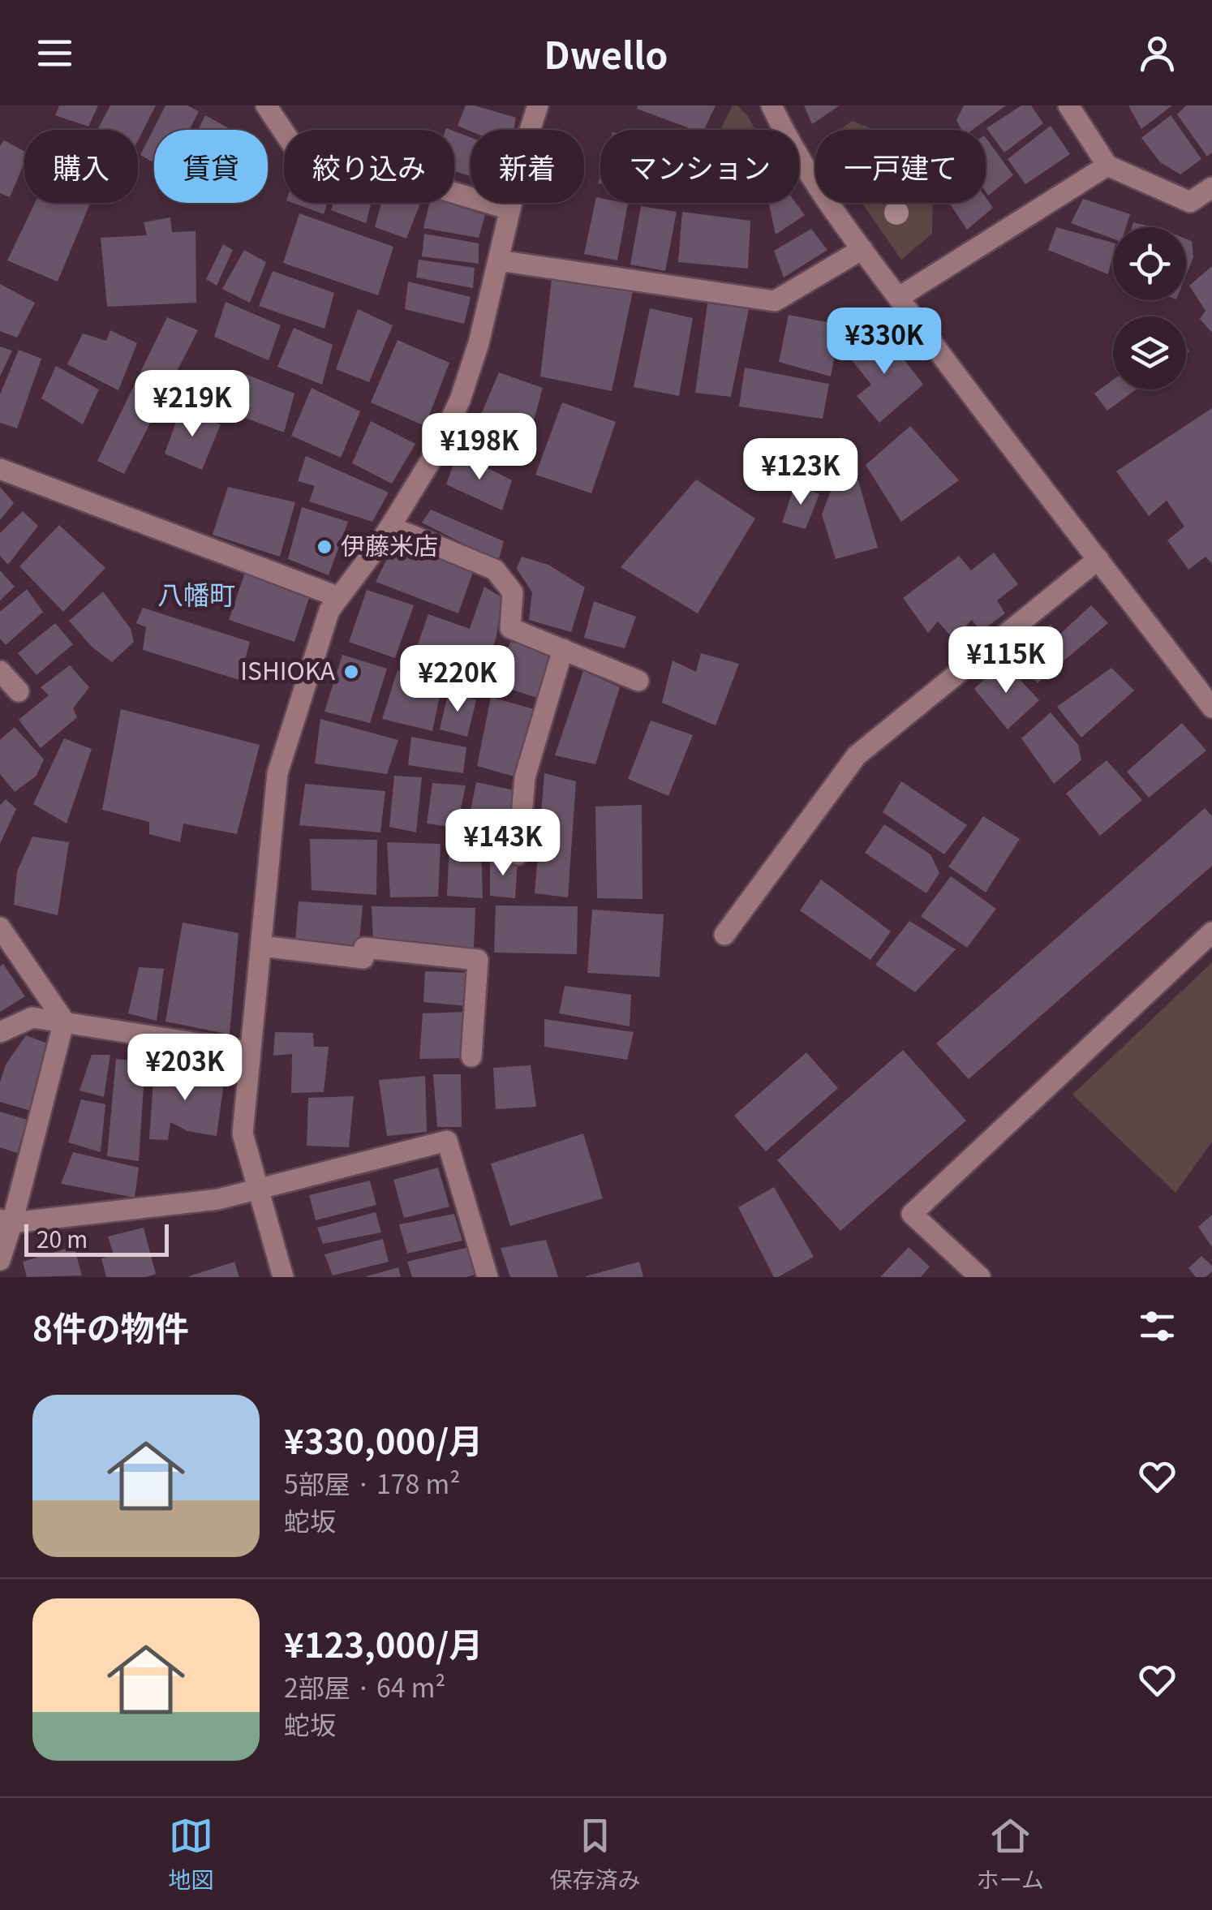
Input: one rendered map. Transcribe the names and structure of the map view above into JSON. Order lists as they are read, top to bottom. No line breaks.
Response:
{"districts":["八幡町"],"places":["伊藤米店","ISHIOKA"],"scale_bar":"20 m","page":{"header":"Dwello","chip":["購入","賃貸","絞り込み","新着","マンション","一戸建て"],"price":["¥330K","¥219K","¥198K","¥123K","¥115K","¥220K","¥143K","¥203K"],"scale":"20 m","heading":"8件の物件","list":[{"name":"¥330,000/月","note":"5部屋 · 178 m² · 蛇坂"},{"name":"¥123,000/月","note":"2部屋 · 64 m² · 蛇坂"}],"tabs":["地図","保存済み","ホーム"]}}
